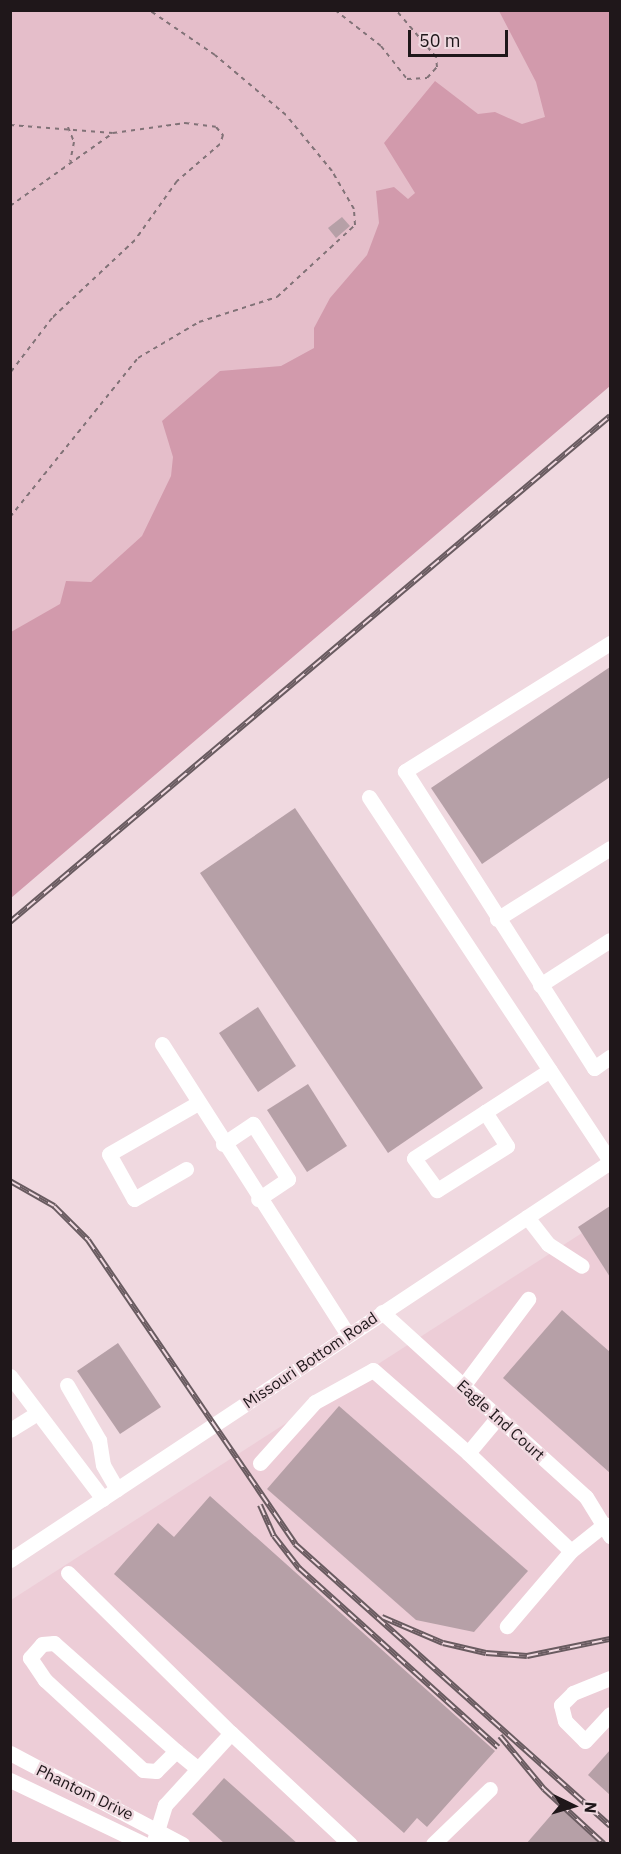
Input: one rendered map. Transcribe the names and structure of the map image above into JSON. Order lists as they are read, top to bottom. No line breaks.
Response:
{"streets":{"street":["Missouri Bottom Road","Eagle Ind Court","Phantom Drive"]},"crossings":[["Missouri Bottom Road","Eagle Ind Court"]],"scale_bar":"50 m","north":"right"}
